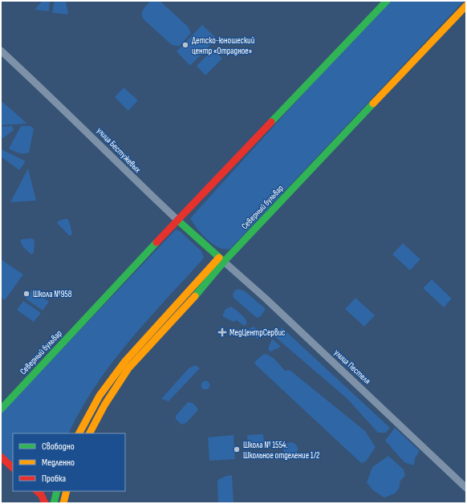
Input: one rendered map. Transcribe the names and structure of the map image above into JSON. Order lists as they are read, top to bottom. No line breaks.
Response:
{"streets":{"main road":["улица Бестужевых","Северный бульвар"],"street":["улица Пестеля"]},"crossings":[["улица Бестужевых","Северный бульвар"],["улица Бестужевых","улица Пестеля"],["Северный бульвар","улица Пестеля"]],"places":{"other":["Детско-юношеский центр «Отрадное»","Школа №958","Школа № 1554. Школьное отделение 1/2"],"health":["МедЦентрСервис"]},"legend":["Свободно","Медленно","Пробка"]}
